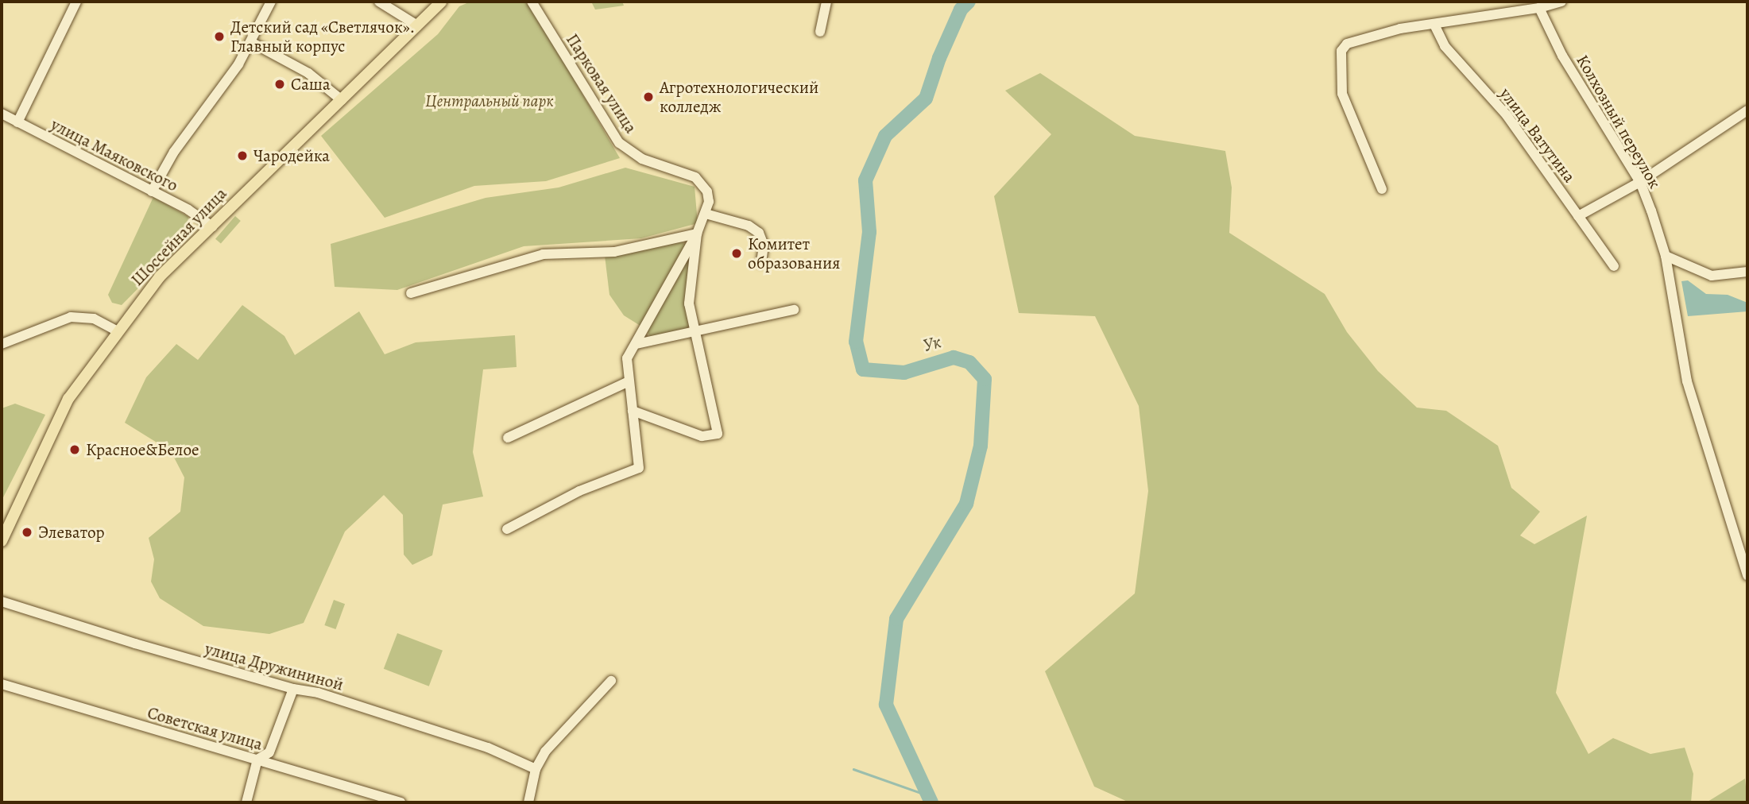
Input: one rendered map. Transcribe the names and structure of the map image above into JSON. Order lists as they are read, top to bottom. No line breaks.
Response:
{"streets":{"main road":["Шоссейная улица"],"street":["Парковая улица","Колхозный переулок","улица Ватутина","улица Маяковского","улица Дружининой","Советская улица"]},"crossings":[["улица Маяковского","Шоссейная улица"]],"water":["Ук"],"parks":["Центральный парк"],"places":["Детский сад «Светлячок». Главный корпус","Саша","Агротехнологический колледж","Чародейка","Комитет образования","Красное&Белое","Элеватор"]}
